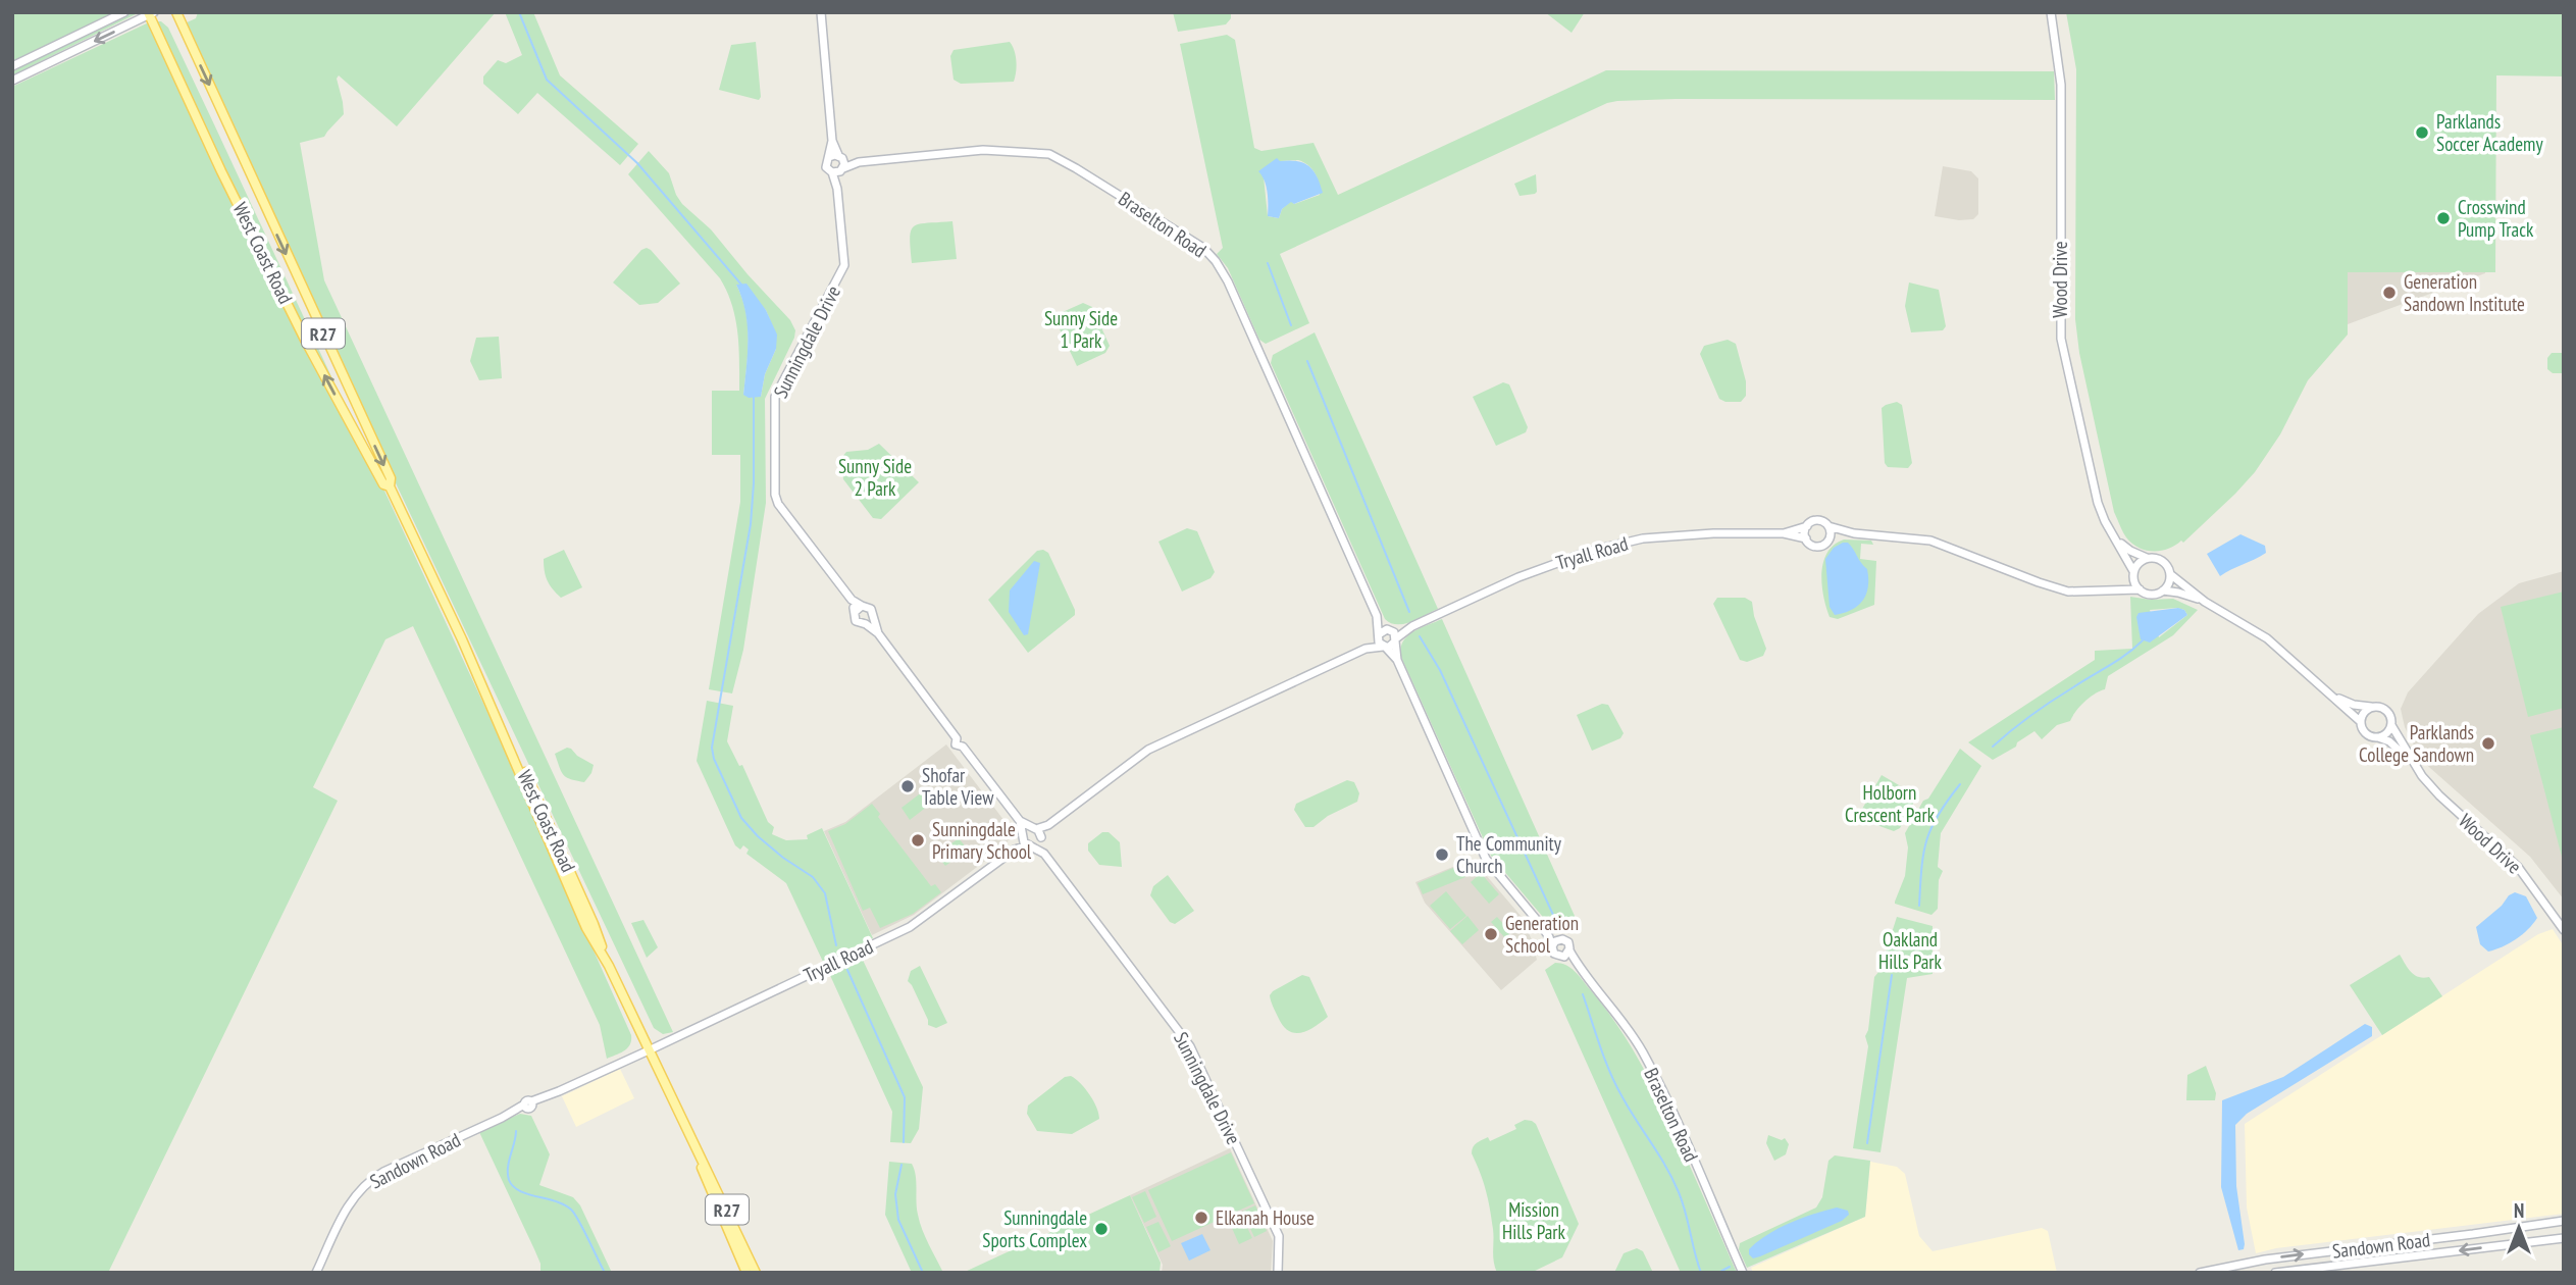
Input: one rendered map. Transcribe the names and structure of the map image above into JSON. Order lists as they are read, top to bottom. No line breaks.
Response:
{"streets":{"main road":["West Coast Road","R27"],"street":["Braselton Road","Wood Drive","Sunningdale Drive","Tryall Road","Sandown Road"]},"crossings":[["Braselton Road","Sunningdale Drive"],["Braselton Road","Tryall Road"],["West Coast Road","R27"],["West Coast Road","Tryall Road"],["West Coast Road","Sandown Road"],["R27","Tryall Road"],["R27","Sandown Road"],["Sunningdale Drive","Tryall Road"],["Tryall Road","Sandown Road"]],"parks":["Sunny Side 1 Park","Sunny Side 2 Park","Holborn Crescent Park","Oakland Hills Park","Mission Hills Park"],"places":["Parklands Soccer Academy","Crosswind Pump Track","Generation Sandown Institute","Parklands College Sandown","Shofar Table View","Sunningdale Primary School","The Community Church","Generation School","Elkanah House","Sunningdale Sports Complex"],"north":"top"}
